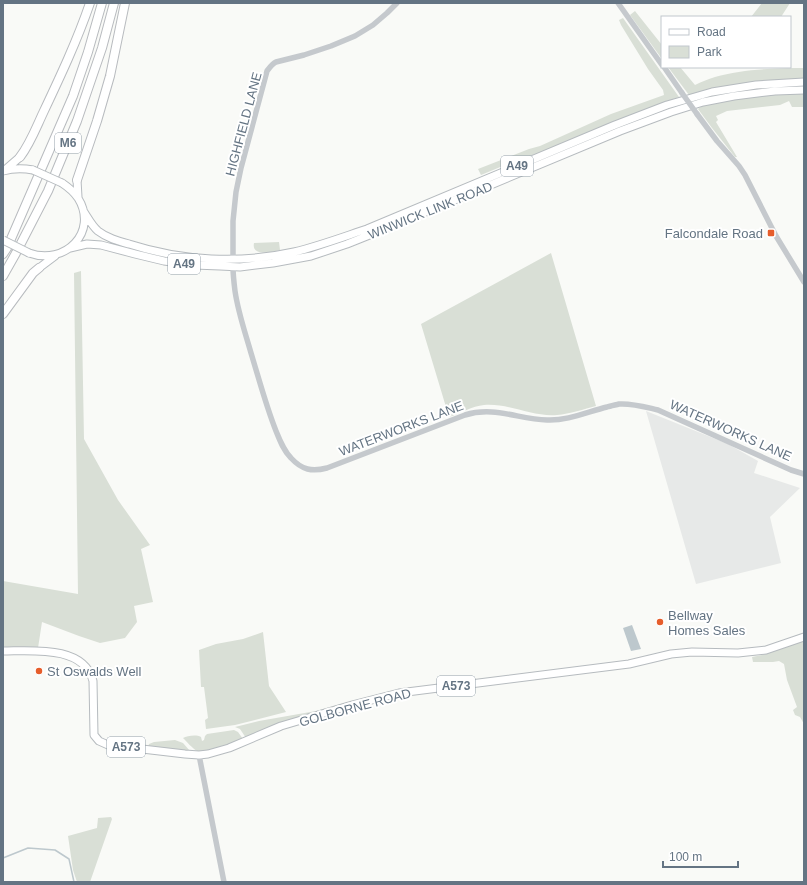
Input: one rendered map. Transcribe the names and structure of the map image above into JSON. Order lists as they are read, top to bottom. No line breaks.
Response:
{"streets":{"highway":["M6"],"main road":["A49","WINWICK LINK ROAD","A573","GOLBORNE ROAD"],"street":["HIGHFIELD LANE","WATERWORKS LANE"]},"crossings":[["HIGHFIELD LANE","WINWICK LINK ROAD"],["HIGHFIELD LANE","WATERWORKS LANE"],["WINWICK LINK ROAD","WATERWORKS LANE"]],"places":{"transit":["Falcondale Road"],"other":["Bellway Homes Sales","St Oswalds Well"]},"legend":["Road","Park"],"scale_bar":"100 m"}
